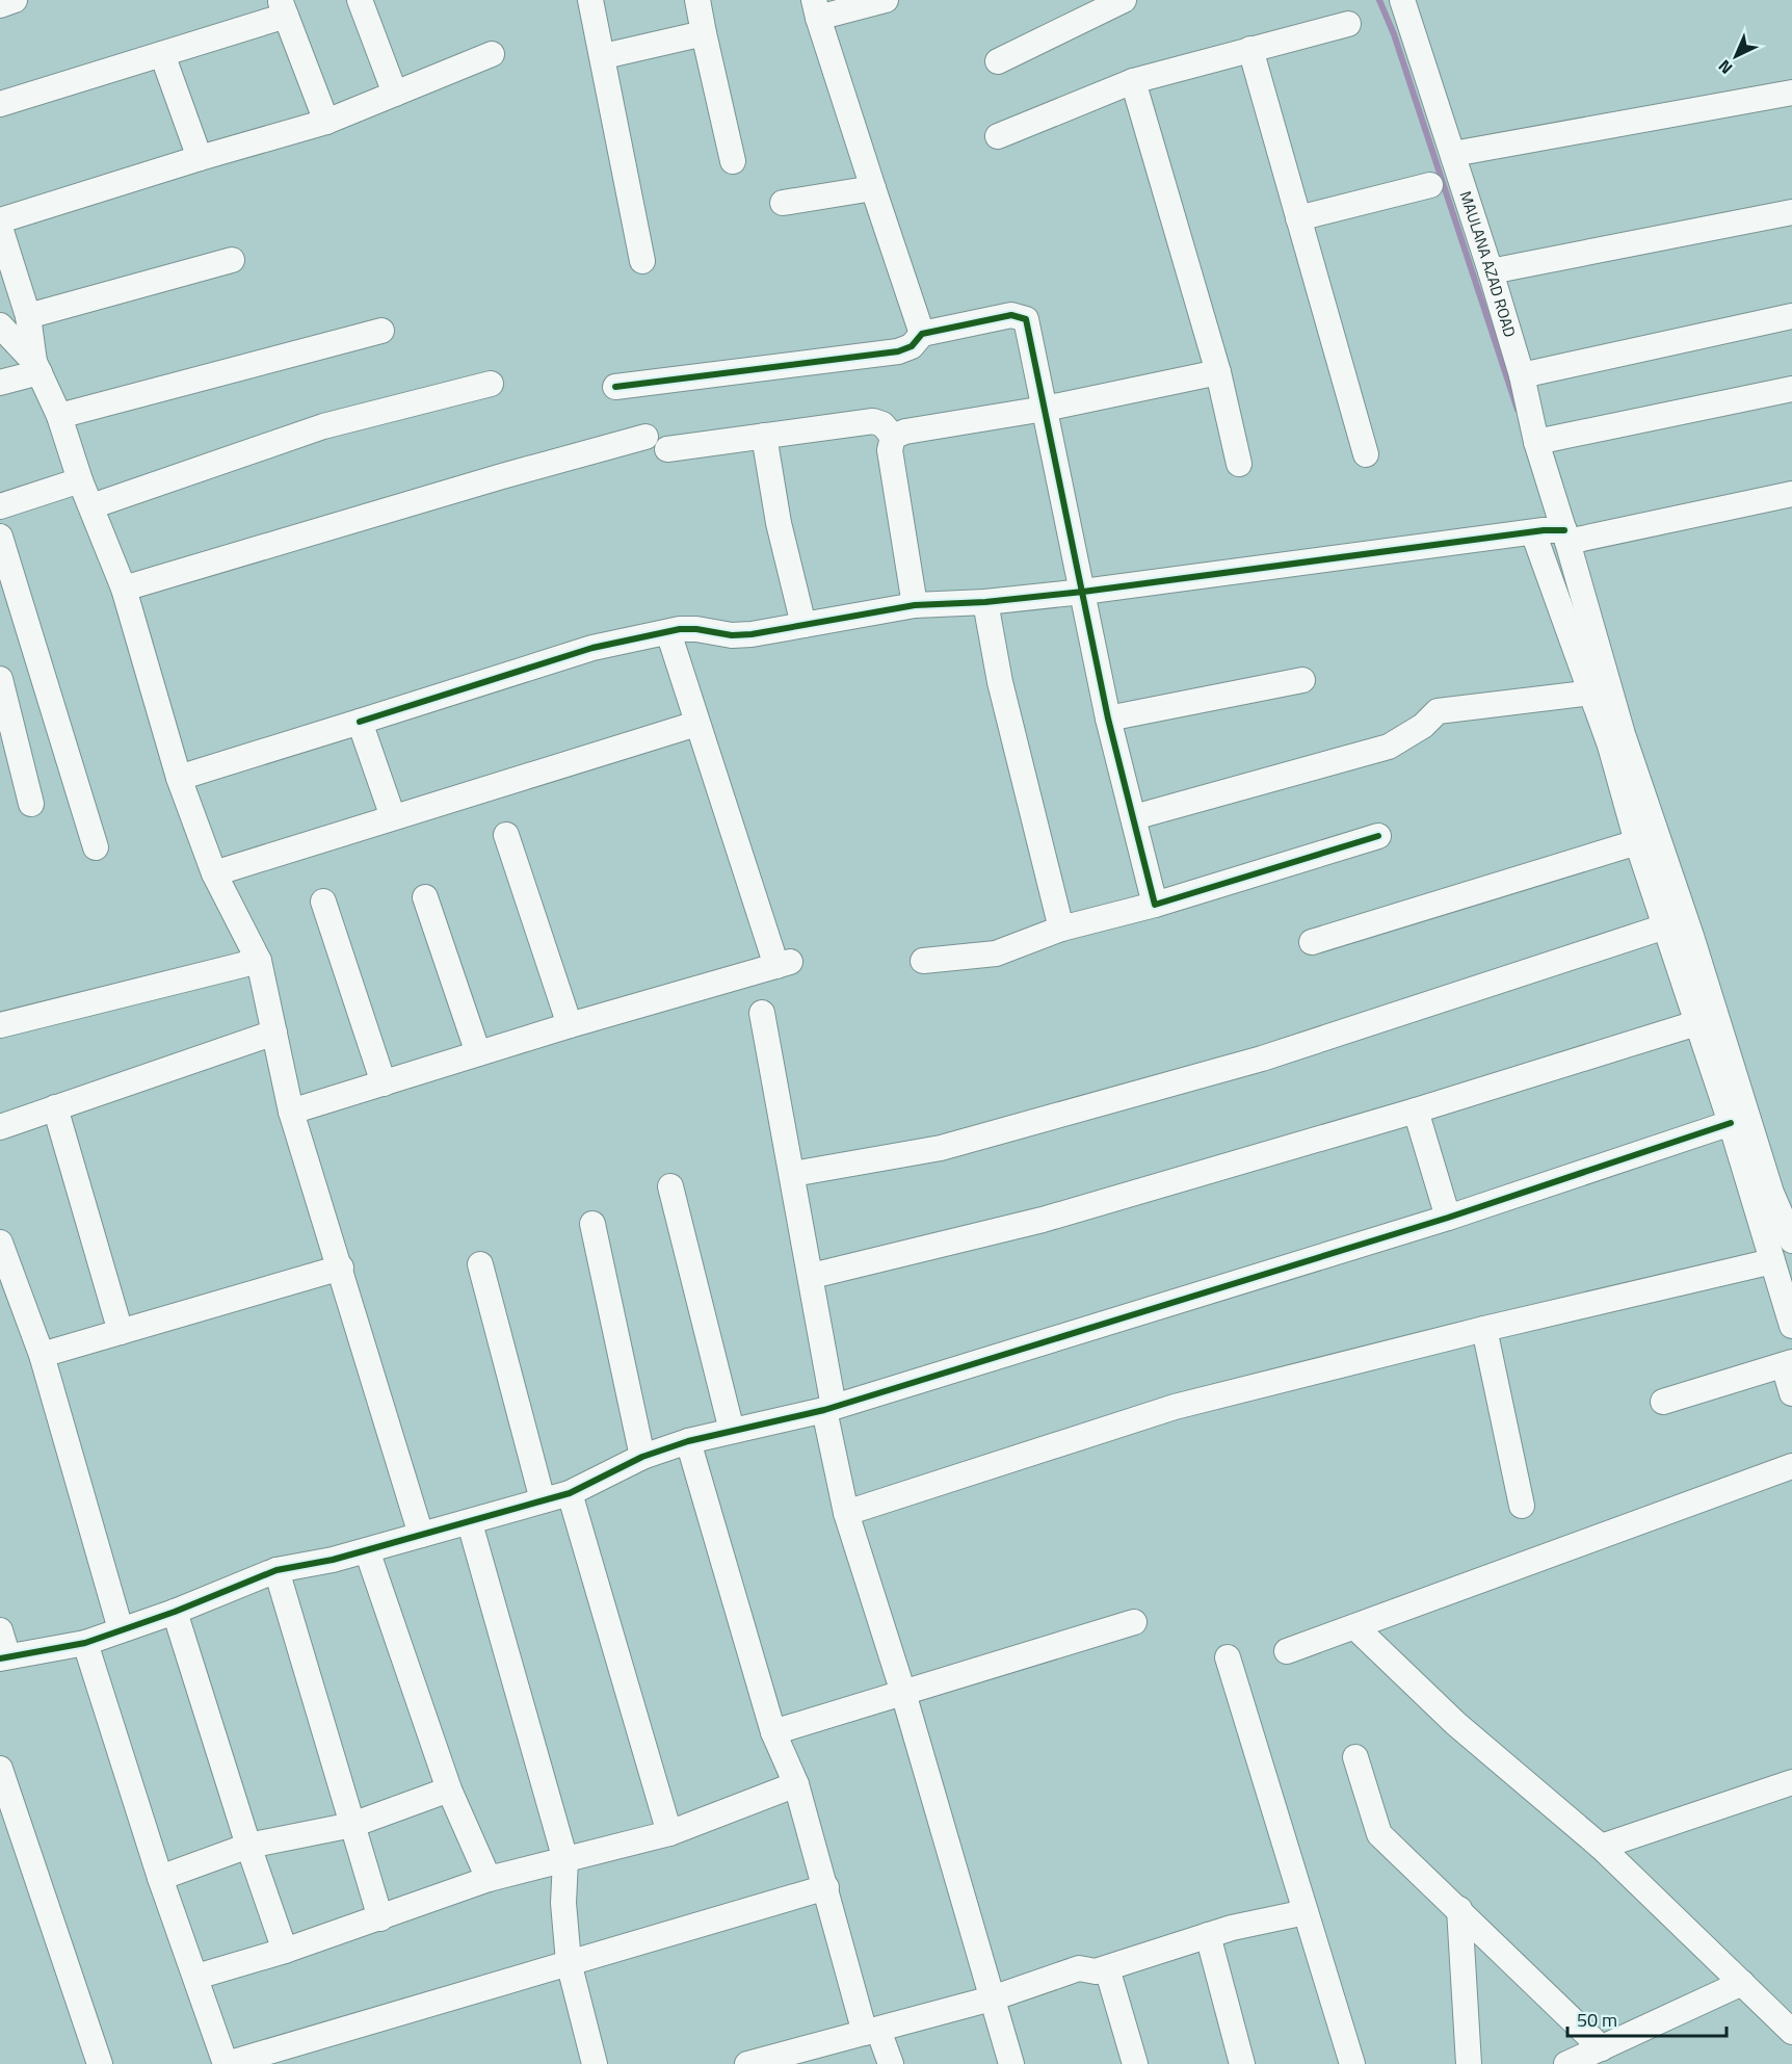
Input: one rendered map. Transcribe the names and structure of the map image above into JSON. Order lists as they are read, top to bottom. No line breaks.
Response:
{"streets":{"street":["MAULANA AZAD ROAD"]},"scale_bar":"50 m","north":"bottom left"}
